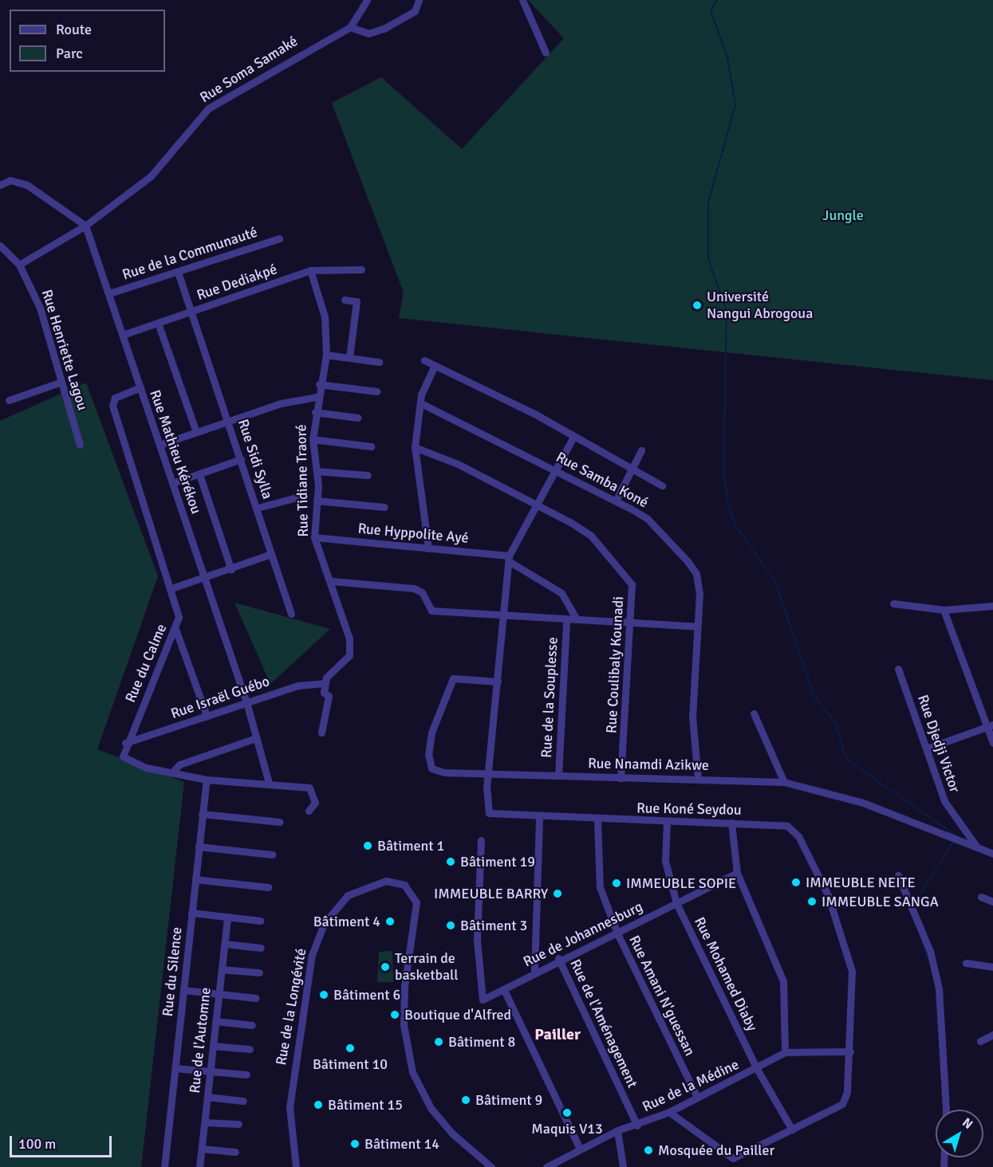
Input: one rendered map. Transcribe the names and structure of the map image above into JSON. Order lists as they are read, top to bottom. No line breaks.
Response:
{"streets":{"street":["Rue Soma Samaké","Rue de la Communauté","Rue Dediakpé","Rue Henriette Lagou","Rue Mathieu Kérékou","Rue Sidi Sylla","Rue Samba Koné","Rue Tidiane Traoré","Rue Hyppolite Ayé","Rue du Calme","Rue Coulibaly Kounadi","Rue Israël Guébo","Rue de la Souplesse","Rue Djedji Victor","Rue Nnamdi Azikwe","Rue Koné Seydou","Rue de Johannesburg","Rue du Silence","Rue Mohamed Diaby","Rue Amani N'guessan","Rue de la Longévité","Rue de l'Aménagement","Rue de l'Automne","Rue de la Médine"]},"crossings":[["Rue Soma Samaké","Rue Henriette Lagou"],["Rue Soma Samaké","Rue Mathieu Kérékou"],["Rue de la Communauté","Rue Mathieu Kérékou"],["Rue de la Communauté","Rue Sidi Sylla"],["Rue Dediakpé","Rue Mathieu Kérékou"],["Rue Dediakpé","Rue Sidi Sylla"],["Rue Dediakpé","Rue Tidiane Traoré"],["Rue Mathieu Kérékou","Rue du Calme"],["Rue Mathieu Kérékou","Rue Israël Guébo"],["Rue Samba Koné","Rue Nnamdi Azikwe"],["Rue Samba Koné","Rue Koné Seydou"],["Rue Tidiane Traoré","Rue Hyppolite Ayé"],["Rue Tidiane Traoré","Rue Israël Guébo"],["Rue Hyppolite Ayé","Rue Koné Seydou"],["Rue du Calme","Rue Israël Guébo"],["Rue Coulibaly Kounadi","Rue Nnamdi Azikwe"],["Rue Coulibaly Kounadi","Rue Koné Seydou"],["Rue de la Souplesse","Rue Nnamdi Azikwe"],["Rue Djedji Victor","Rue Nnamdi Azikwe"],["Rue Nnamdi Azikwe","Rue Koné Seydou"],["Rue Koné Seydou","Rue Mohamed Diaby"],["Rue Koné Seydou","Rue Amani N'guessan"],["Rue Koné Seydou","Rue de la Médine"],["Rue de Johannesburg","Rue Mohamed Diaby"],["Rue de Johannesburg","Rue Amani N'guessan"],["Rue de Johannesburg","Rue de l'Aménagement"],["Rue Mohamed Diaby","Rue de la Médine"],["Rue Amani N'guessan","Rue de la Médine"],["Rue de l'Aménagement","Rue de la Médine"]],"districts":["Pailler"],"parks":["Jungle"],"places":["Université Nangui Abrogoua","Bâtiment 1","Bâtiment 19","IMMEUBLE NEITE","IMMEUBLE SOPIE","IMMEUBLE BARRY","IMMEUBLE SANGA","Bâtiment 4","Bâtiment 3","Terrain de basketball","Bâtiment 6","Boutique d'Alfred","Bâtiment 8","Bâtiment 10","Bâtiment 9","Bâtiment 15","Maquis V13","Bâtiment 14","Mosquée du Pailler"],"legend":["Route","Parc"],"scale_bar":"100 m","north":"top right"}
